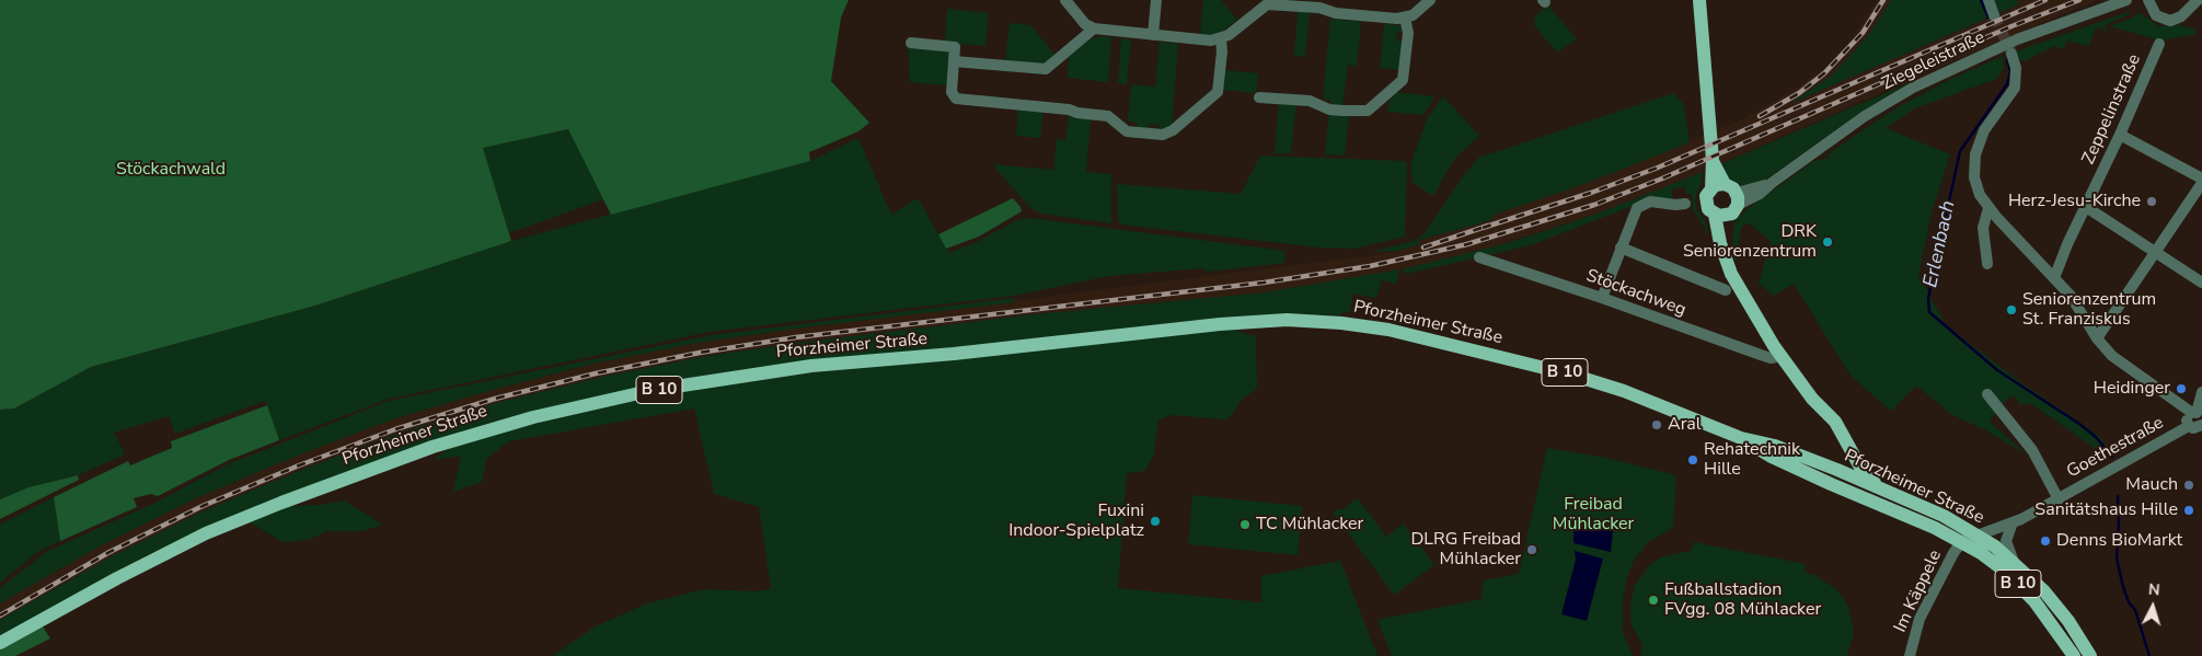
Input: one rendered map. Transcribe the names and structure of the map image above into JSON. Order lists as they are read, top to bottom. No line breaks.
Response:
{"streets":{"main road":["Pforzheimer Straße","B 10"],"street":["Ziegeleistraße","Zeppelinstraße","Stöckachweg","Goethestraße","Im Käppele"]},"crossings":[["Pforzheimer Straße","Goethestraße"],["Pforzheimer Straße","Im Käppele"],["Goethestraße","Im Käppele"]],"water":["Erlenbach"],"parks":["Stöckachwald","Freibad Mühlacker"],"places":["Herz-Jesu-Kirche","DRK Seniorenzentrum","Seniorenzentrum St. Franziskus","Heidinger","Aral","Rehatechnik Hille","Mauch","Sanitätshaus Hille","Fuxini Indoor-Spielplatz","TC Mühlacker","Denns BioMarkt","DLRG Freibad Mühlacker","Fußballstadion FVgg. 08 Mühlacker"],"north":"top"}
